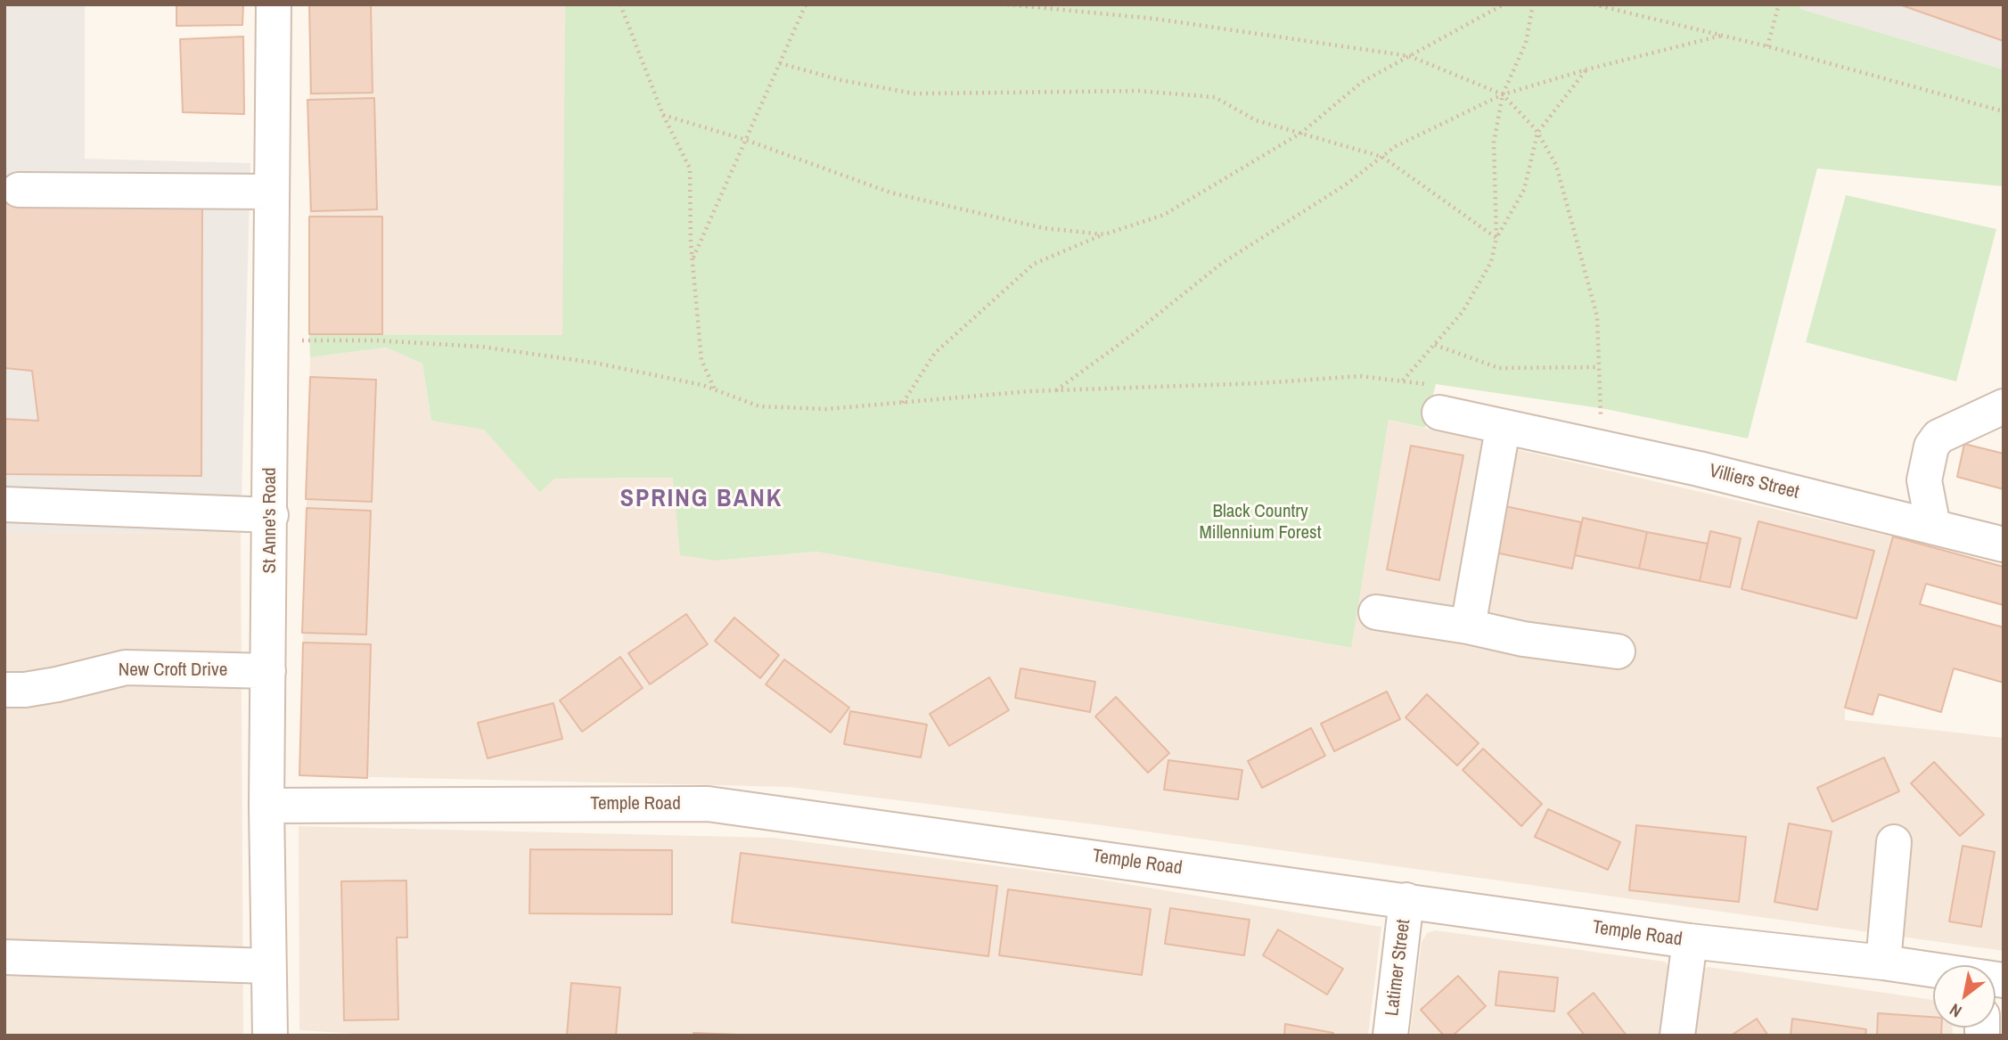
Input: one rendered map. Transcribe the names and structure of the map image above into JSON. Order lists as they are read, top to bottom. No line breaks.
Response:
{"streets":{"street":["Villiers Street","St Anne's Road","New Croft Drive","Temple Road","Latimer Street"]},"crossings":[["St Anne's Road","New Croft Drive"],["St Anne's Road","Temple Road"],["Temple Road","Latimer Street"]],"districts":["SPRING BANK"],"parks":["Black Country Millennium Forest"],"north":"bottom left"}
